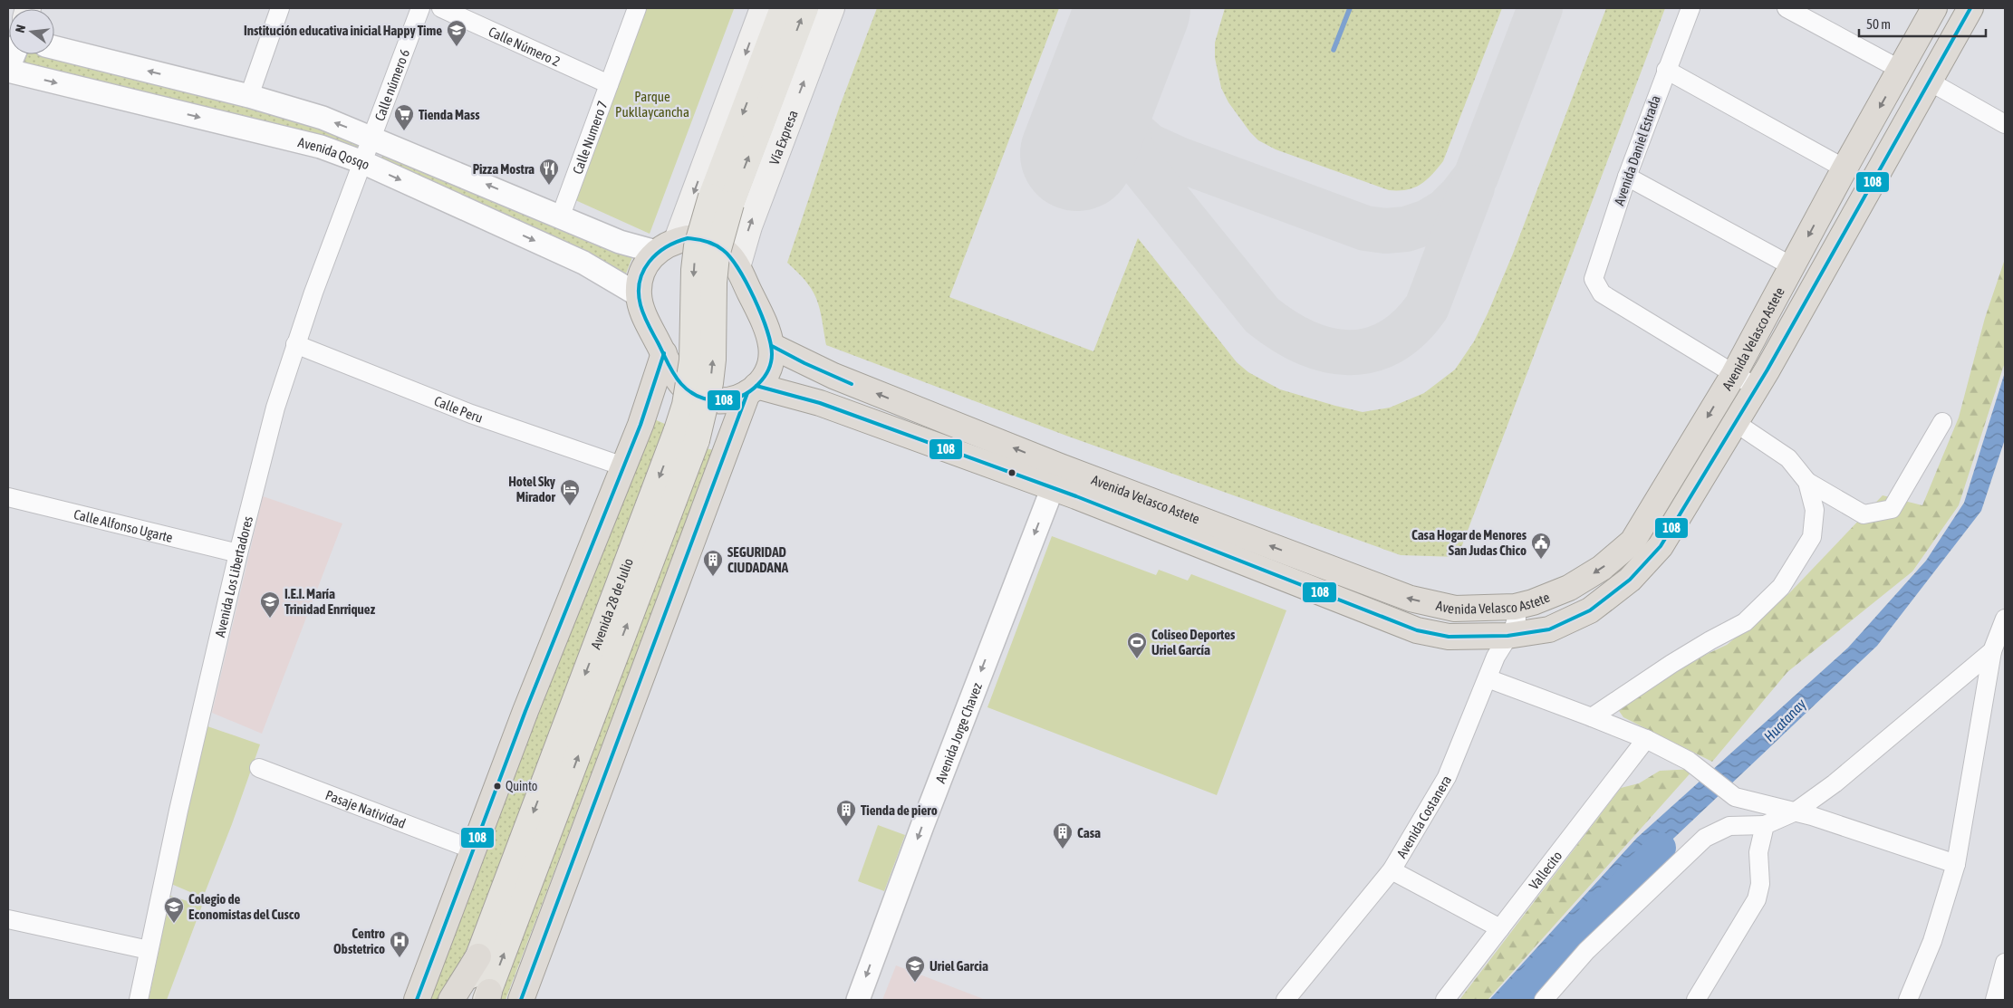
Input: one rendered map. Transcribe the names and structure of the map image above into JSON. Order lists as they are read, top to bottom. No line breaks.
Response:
{"streets":{"highway":["Avenida Velasco Astete"],"main road":["Vía Expresa","Avenida 28 de Julio"],"street":["Calle Número 2","Calle número 6","Calle Numero 7","Avenida Daniel Estrada","Avenida Qosqo","Calle Peru","Calle Alfonso Ugarte","Avenida Los Libertadores","Avenida Jorge Chavez","Pasaje Natividad","Avenida Costanera","Vallecito"]},"crossings":[["Calle Número 2","Calle Numero 7"],["Calle número 6","Avenida Qosqo"],["Calle número 6","Avenida Los Libertadores"],["Vía Expresa","Avenida Qosqo"],["Vía Expresa","Avenida Velasco Astete"],["Vía Expresa","Avenida 28 de Julio"],["Calle Numero 7","Avenida Qosqo"],["Avenida Daniel Estrada","Avenida Velasco Astete"],["Avenida Qosqo","Avenida Velasco Astete"],["Avenida Qosqo","Avenida Los Libertadores"],["Avenida Velasco Astete","Avenida Jorge Chavez"],["Avenida Velasco Astete","Avenida Costanera"],["Calle Peru","Avenida Los Libertadores"],["Calle Alfonso Ugarte","Avenida Los Libertadores"]],"one_way":["Avenida Jorge Chavez"],"water":["Huatanay"],"parks":["Parque Pukllaycancha"],"places":{"school or university":["Institución educativa inicial Happy Time","I.E.I. María Trinidad Enrriquez","Colegio de Economistas del Cusco","Uriel Garcia"],"supermarket":["Tienda Mass"],"restaurant":["Pizza Mostra"],"hotel":["Hotel Sky Mirador"],"public building":["Casa Hogar de Menores San Judas Chico"],"building":["SEGURIDAD CIUDADANA","Tienda de piero","Casa"],"sports":["Coliseo Deportes Uriel García"],"other":["Quinto"],"hospital":["Centro Obstetrico"]},"lines":["transit line 108"],"scale_bar":"50 m","north":"left"}
